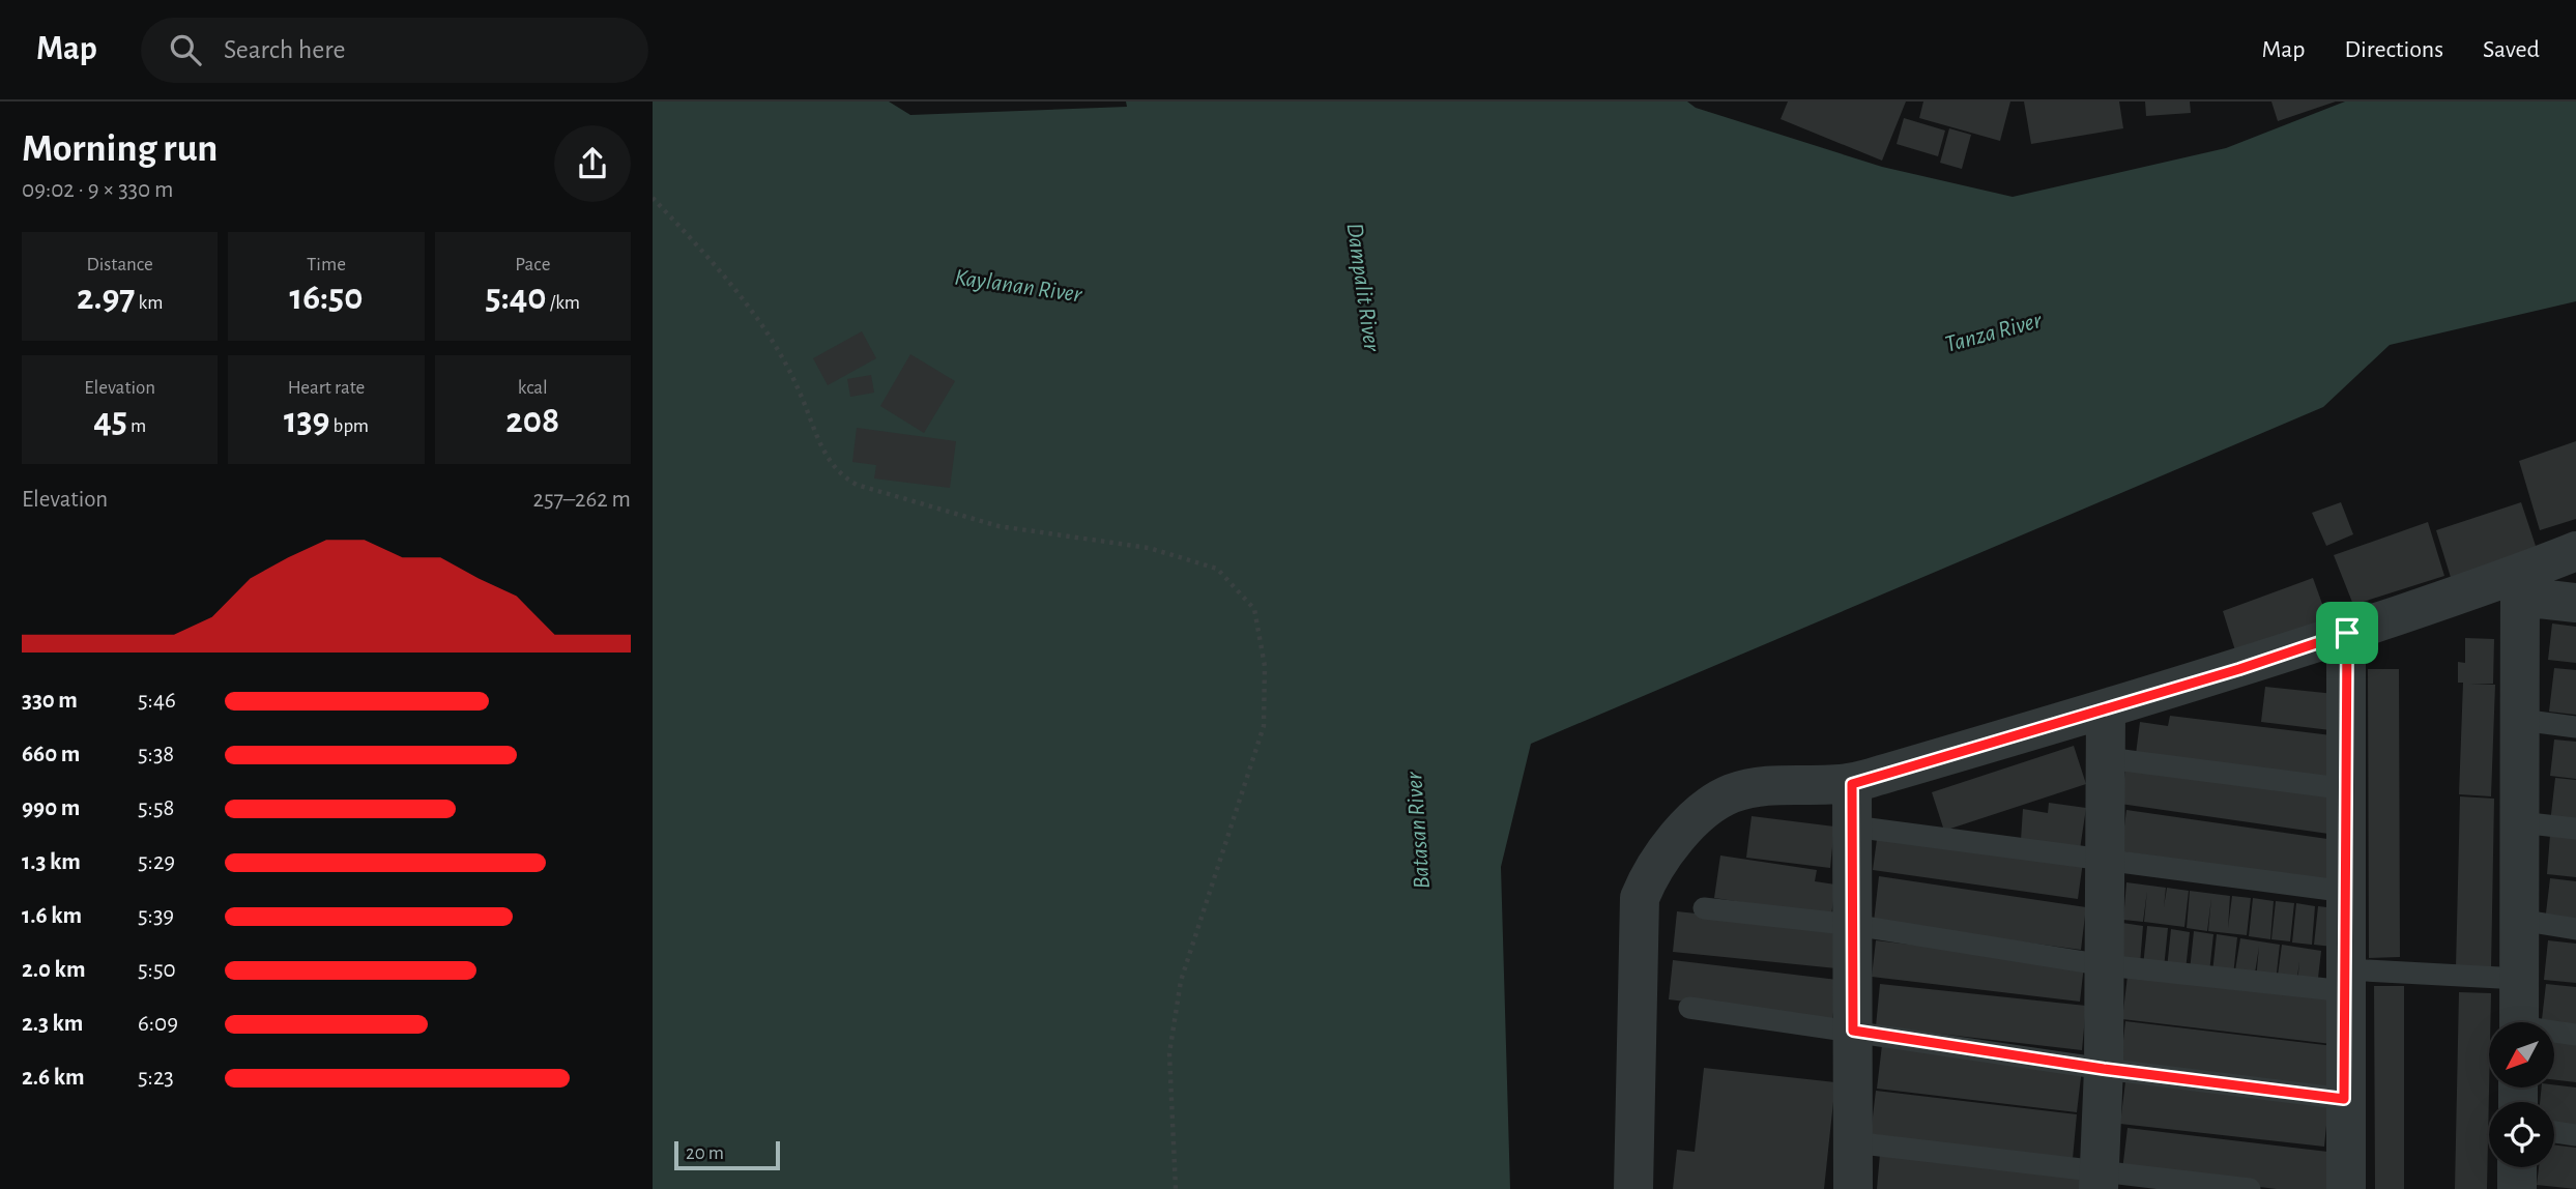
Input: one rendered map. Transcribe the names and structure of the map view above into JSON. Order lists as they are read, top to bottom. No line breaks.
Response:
{"water":["Kaylanan River","Dampalit River","Tanza River","Batasan River"],"scale_bar":"20 m","north":"bottom left","page":{"header":"Map","search":"Search here","nav":["Map","Directions","Saved"],"heading":["Morning run","09:02 · 9 × 330 m"],"stats":[["Distance","2.97 km"],["Time","16:50"],["Pace","5:40 /km"],["Elevation","45 m"],["Heart rate","139 bpm"],["kcal","208"]],"chart":["Elevation","257–262 m"],"list":[{"name":"330 m","note":"5:46"},{"name":"660 m","note":"5:38"},{"name":"990 m","note":"5:58"},{"name":"1.3 km","note":"5:29"},{"name":"1.6 km","note":"5:39"},{"name":"2.0 km","note":"5:50"},{"name":"2.3 km","note":"6:09"},{"name":"2.6 km","note":"5:23"}],"scale":"20 m"}}
